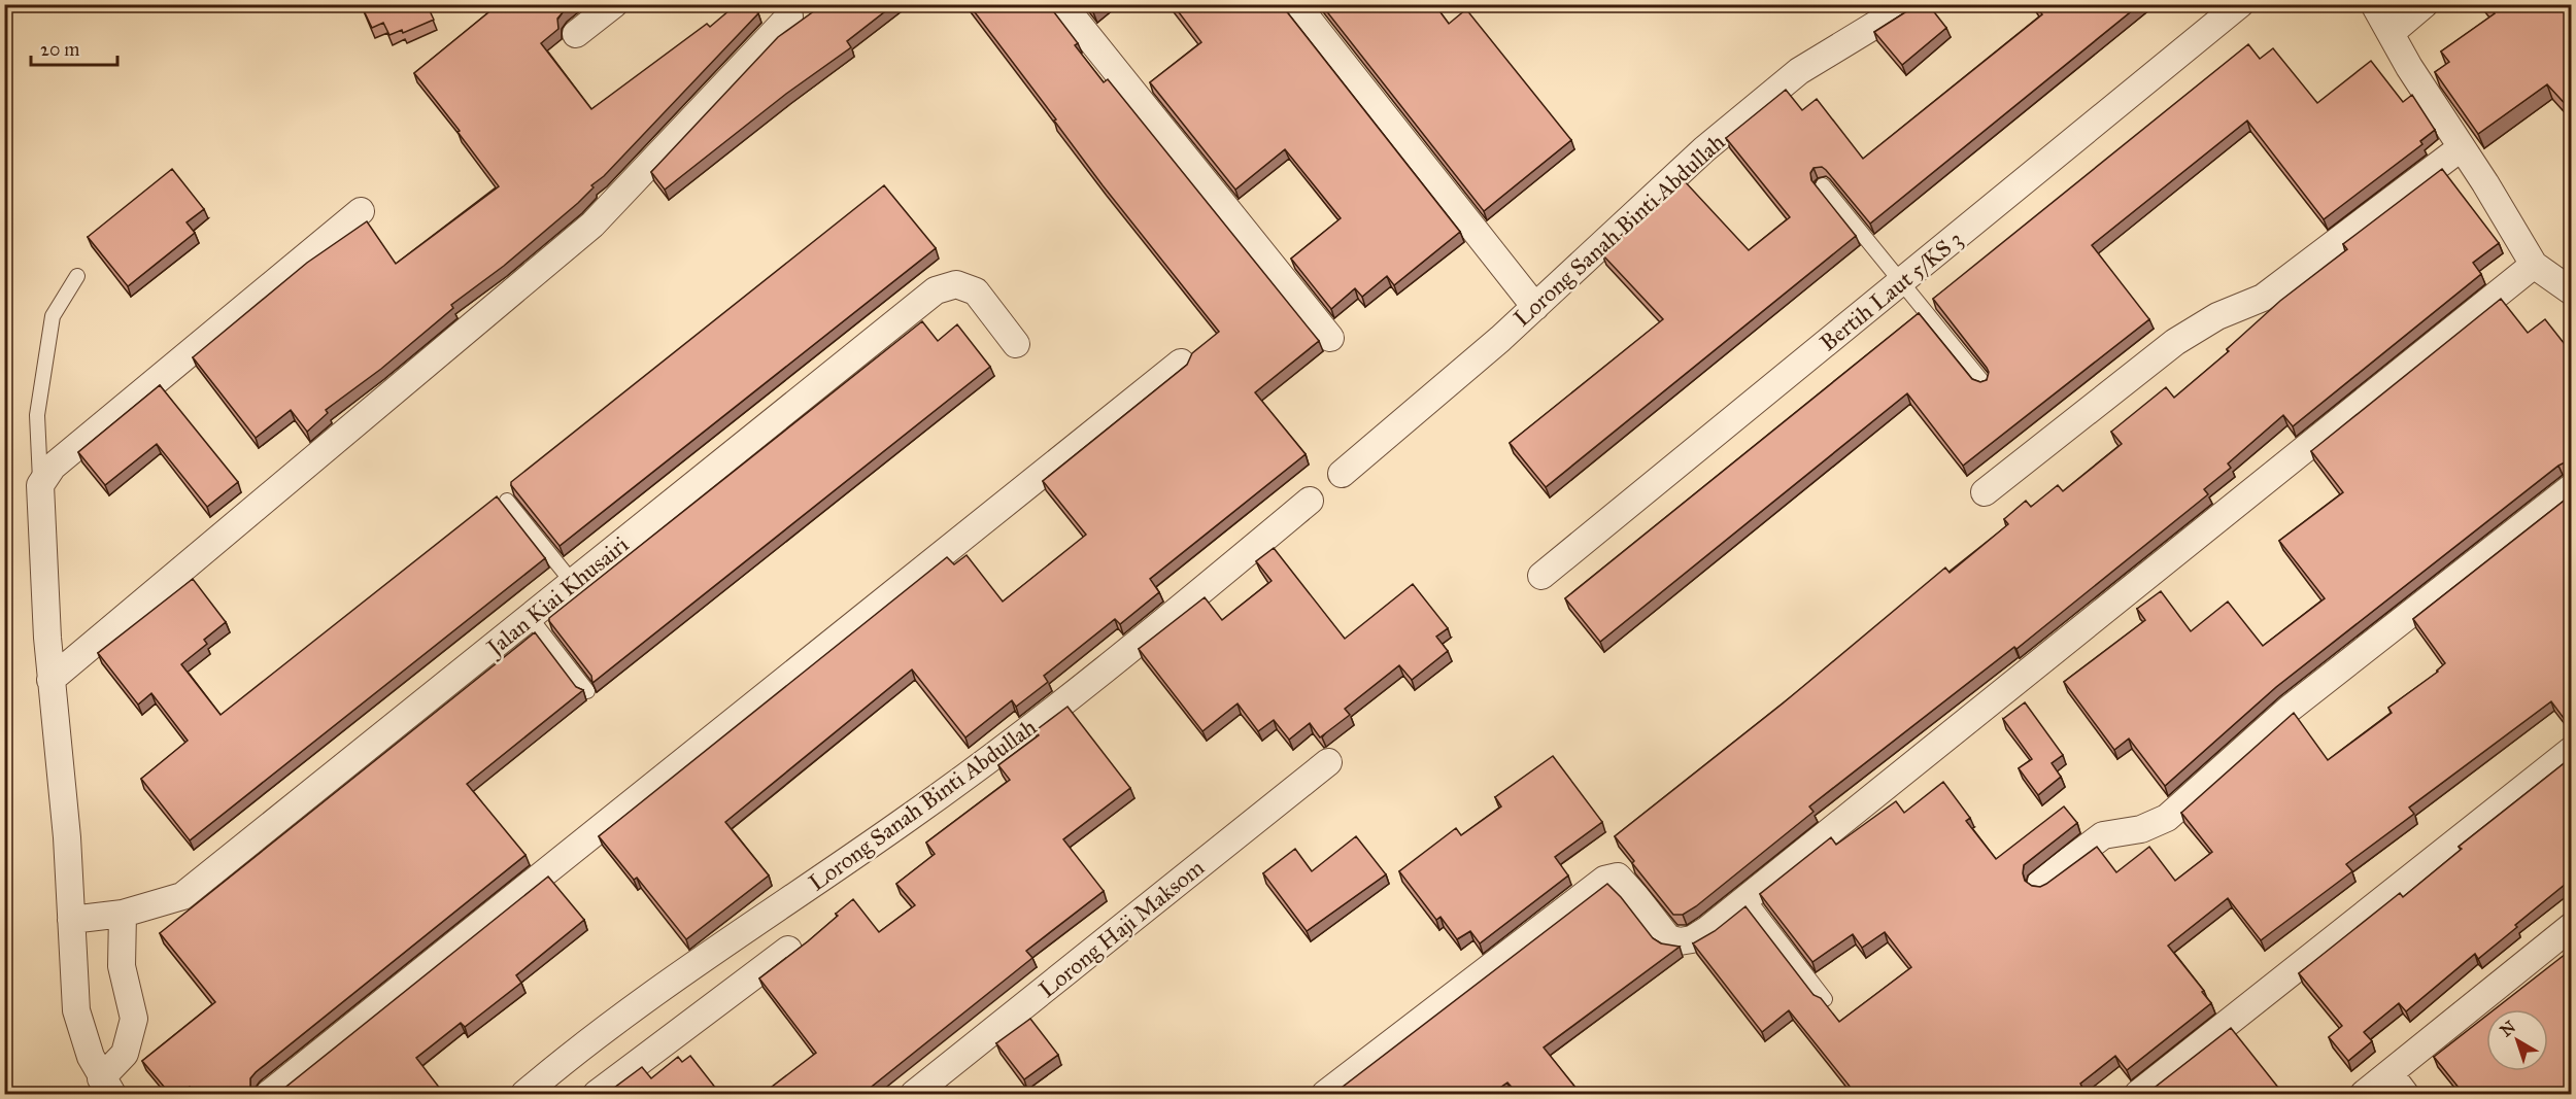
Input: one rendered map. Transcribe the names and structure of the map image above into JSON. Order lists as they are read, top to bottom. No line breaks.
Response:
{"streets":{"street":["Lorong Sanah Binti Abdullah","Bertih Laut 5/KS 3","Jalan Kiai Khusairi","Lorong Haji Maksom"]},"scale_bar":"20 m","north":"top left"}
